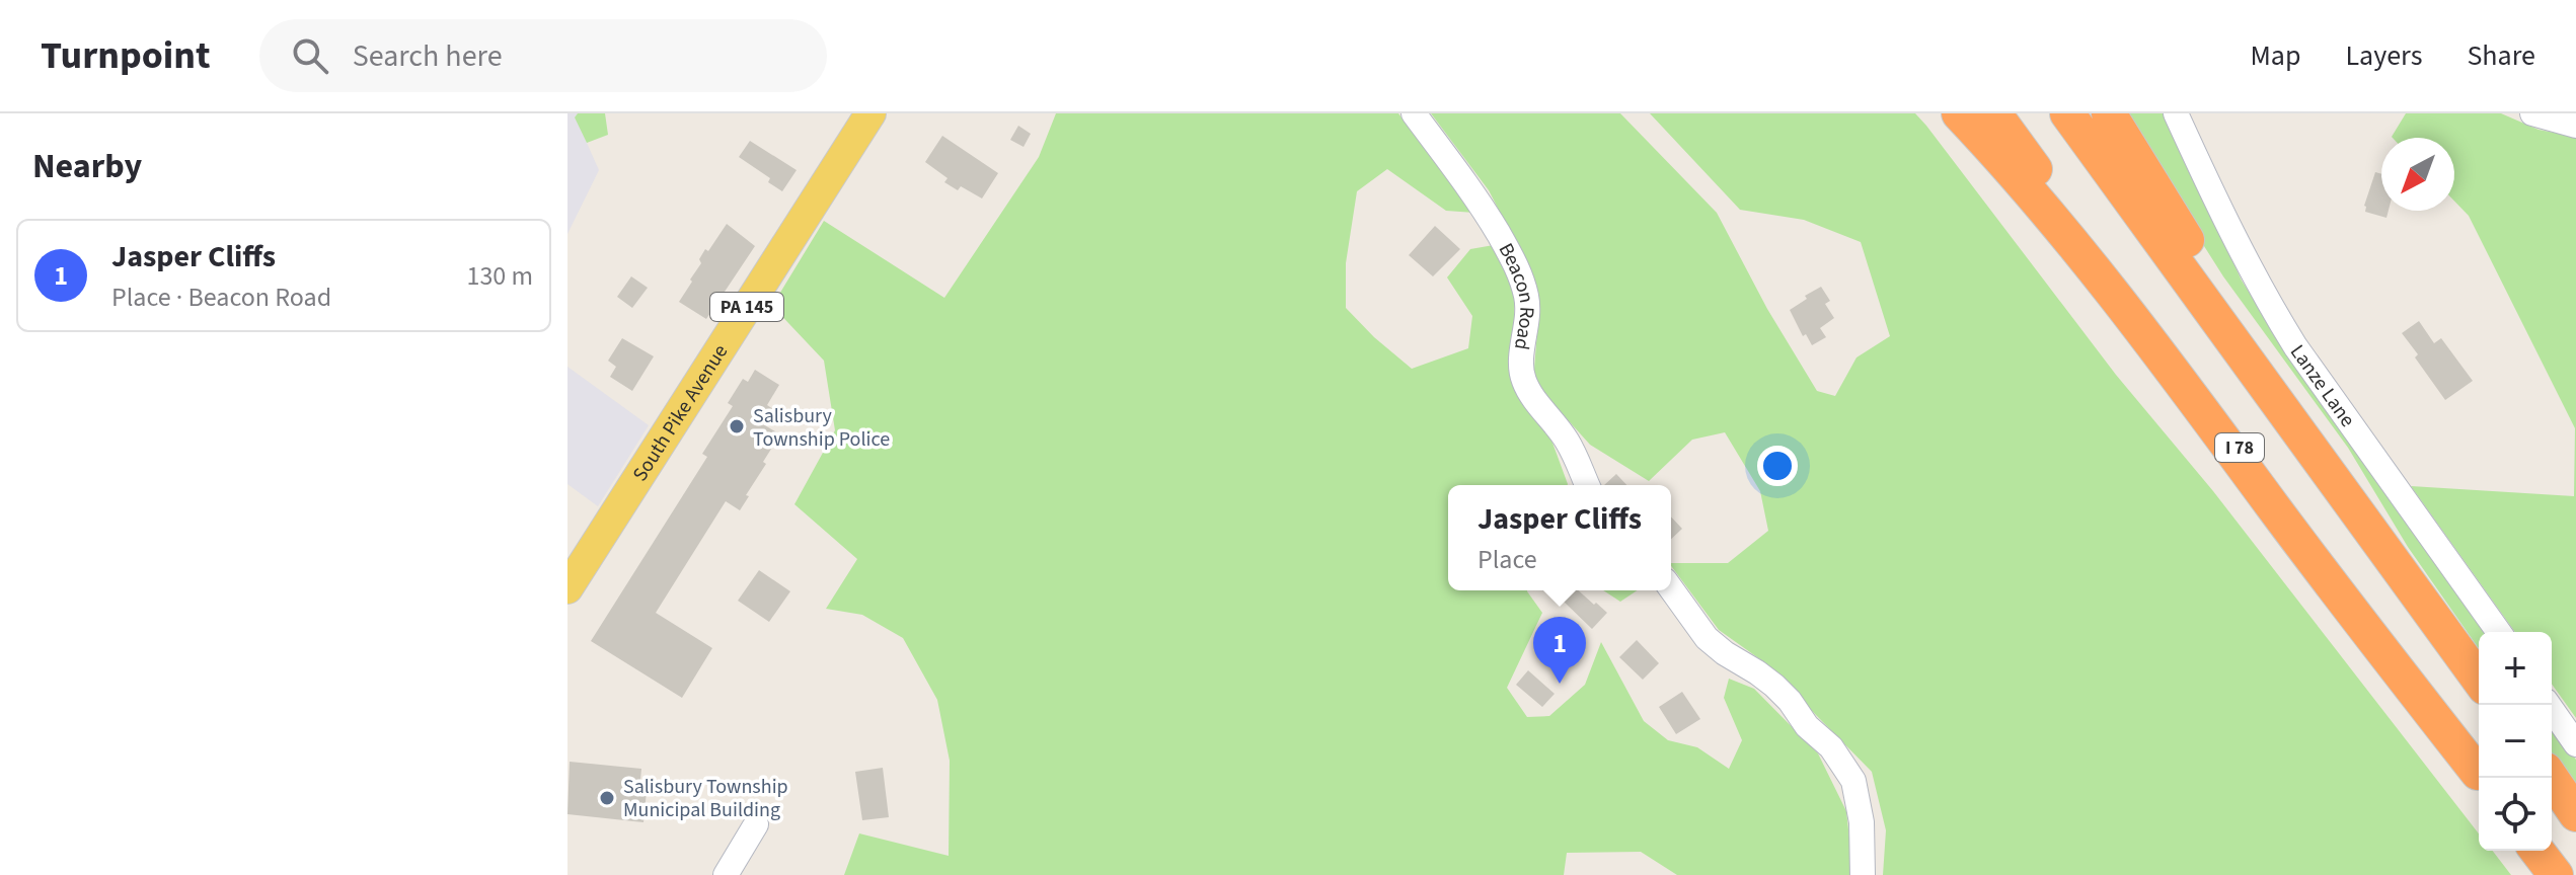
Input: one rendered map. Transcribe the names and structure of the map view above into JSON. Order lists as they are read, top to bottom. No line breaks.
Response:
{"streets":{"highway":["I 78"],"main road":["PA 145","South Pike Avenue"],"street":["Beacon Road","Lanze Lane"]},"places":["Salisbury Township Police","Salisbury Township Municipal Building"],"north":"bottom left","page":{"header":"Turnpoint","search":"Search here","nav":["Map","Layers","Share"],"heading":"Nearby","list":[{"mark":"1","name":"Jasper Cliffs","note":"Place · Beacon Road","value":"130 m"}],"popup":["Jasper Cliffs","Place"],"pins":"1","map_buttons":["+","−"]}}
